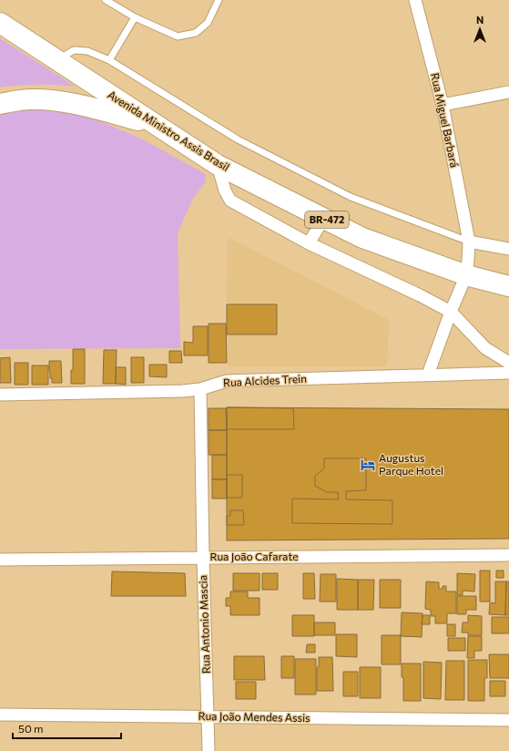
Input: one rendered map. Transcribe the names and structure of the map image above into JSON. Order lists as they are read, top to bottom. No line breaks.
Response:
{"streets":{"highway":["Avenida Ministro Assis Brasil","BR-472"],"street":["Rua Miguel Barbará","Rua Alcides Trein","Rua João Cafarate","Rua Antonio Mascia","Rua João Mendes Assis"]},"crossings":[["Rua Miguel Barbará","Avenida Ministro Assis Brasil"],["Rua Miguel Barbará","Rua Alcides Trein"],["Avenida Ministro Assis Brasil","BR-472"],["Rua Alcides Trein","Rua Antonio Mascia"],["Rua João Cafarate","Rua Antonio Mascia"],["Rua Antonio Mascia","Rua João Mendes Assis"]],"places":{"hotel":["Augustus Parque Hotel"]},"scale_bar":"50 m","north":"top"}
